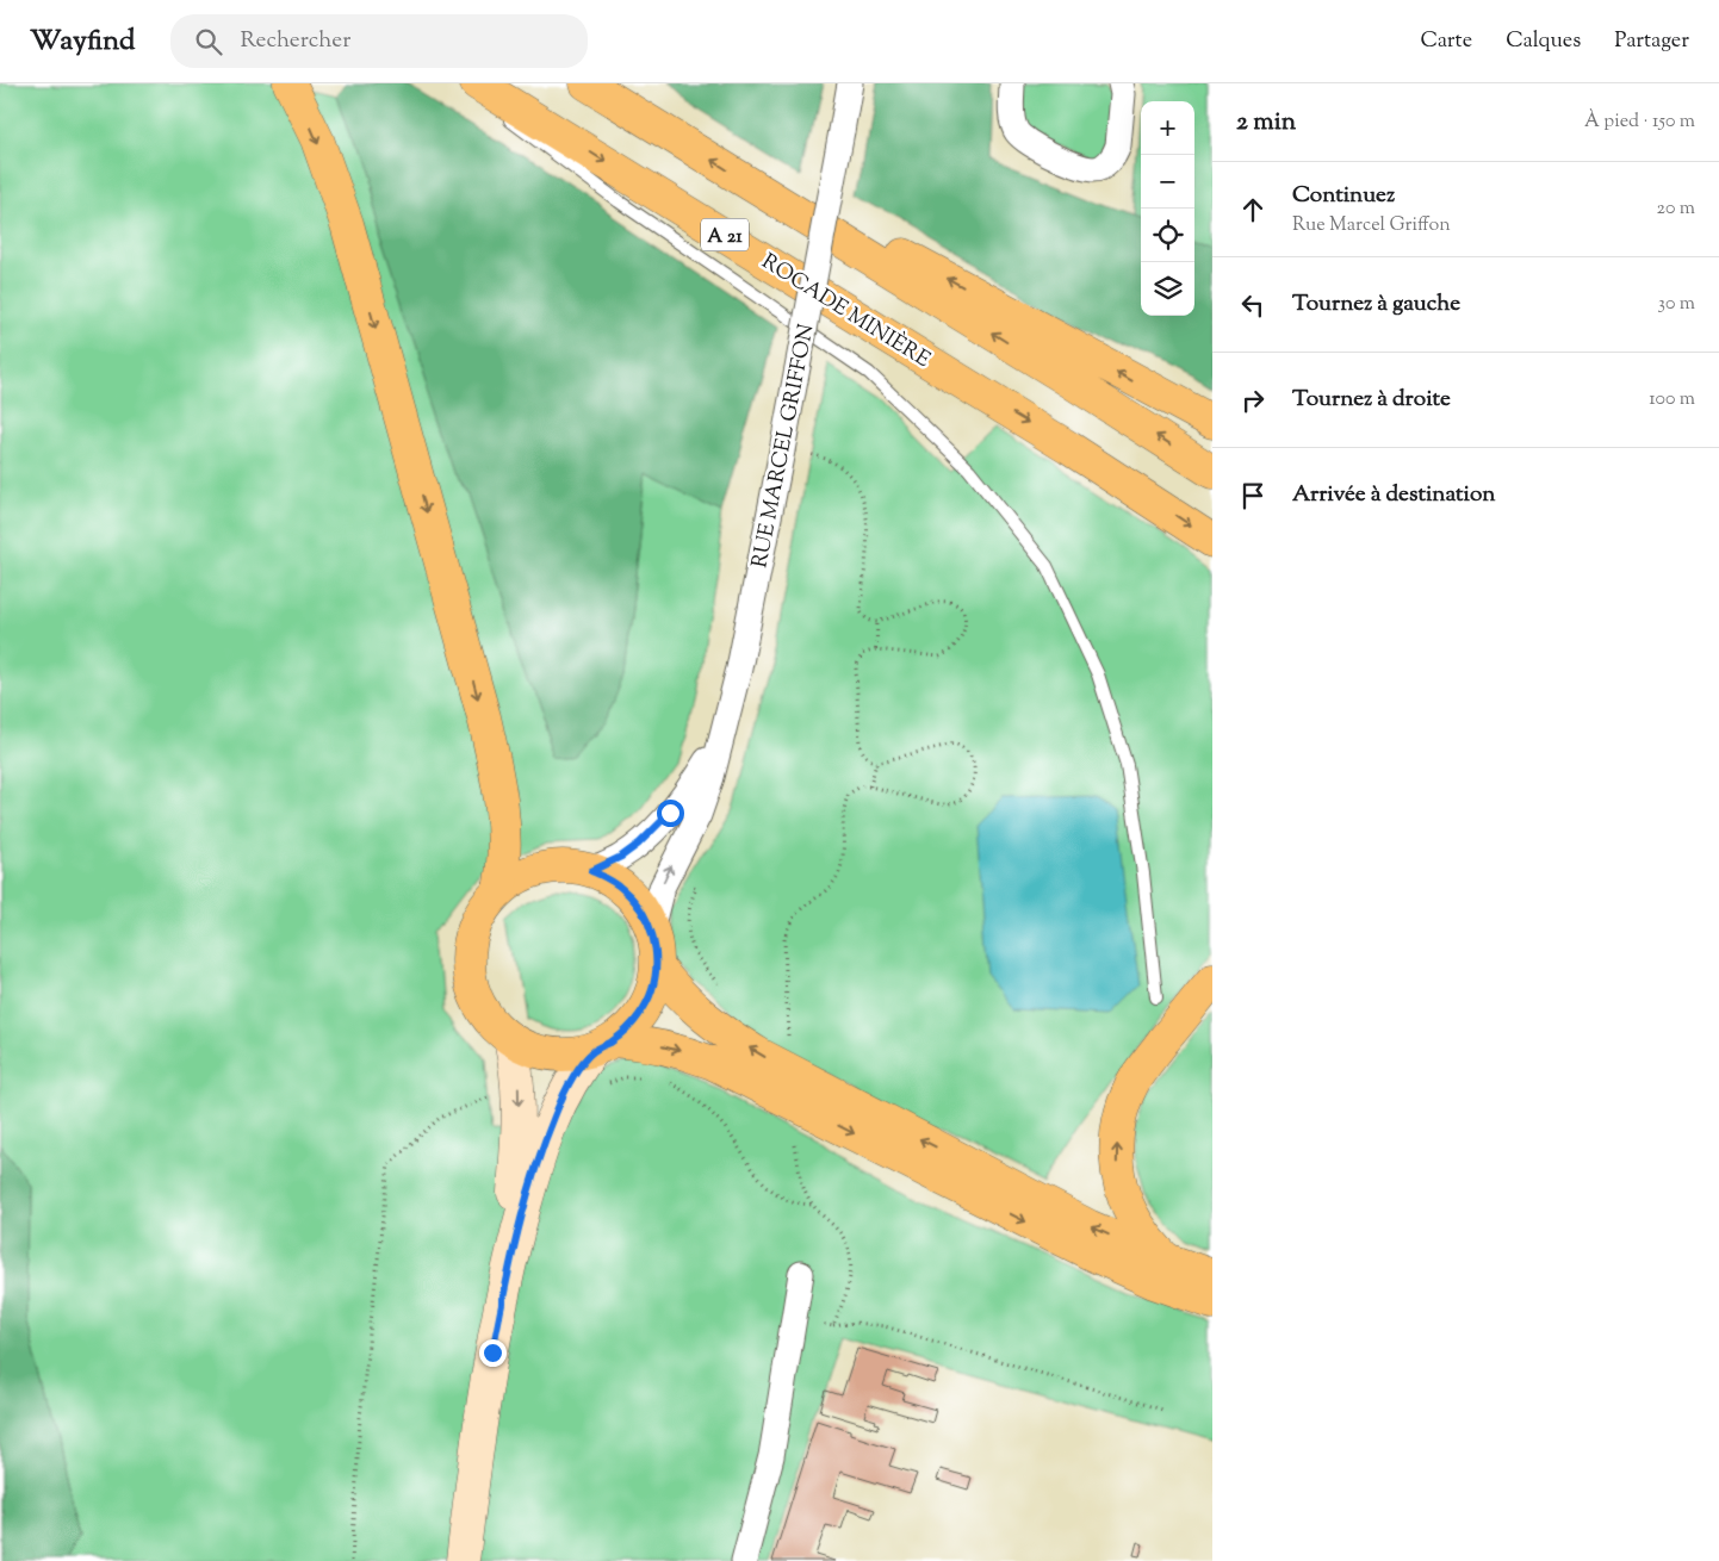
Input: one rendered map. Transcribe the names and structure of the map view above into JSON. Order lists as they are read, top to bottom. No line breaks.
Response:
{"streets":{"main road":["A 21","ROCADE MINIÈRE"],"street":["RUE MARCEL GRIFFON"]},"page":{"header":"Wayfind","search":"Rechercher","nav":["Carte","Calques","Partager"],"heading":["2 min","À pied · 150 m"],"map_buttons":["+","−"],"list":[["Continuez","Rue Marcel Griffon","20 m"],["Tournez à gauche","30 m"],["Tournez à droite","100 m"],"Arrivée à destination"]}}
